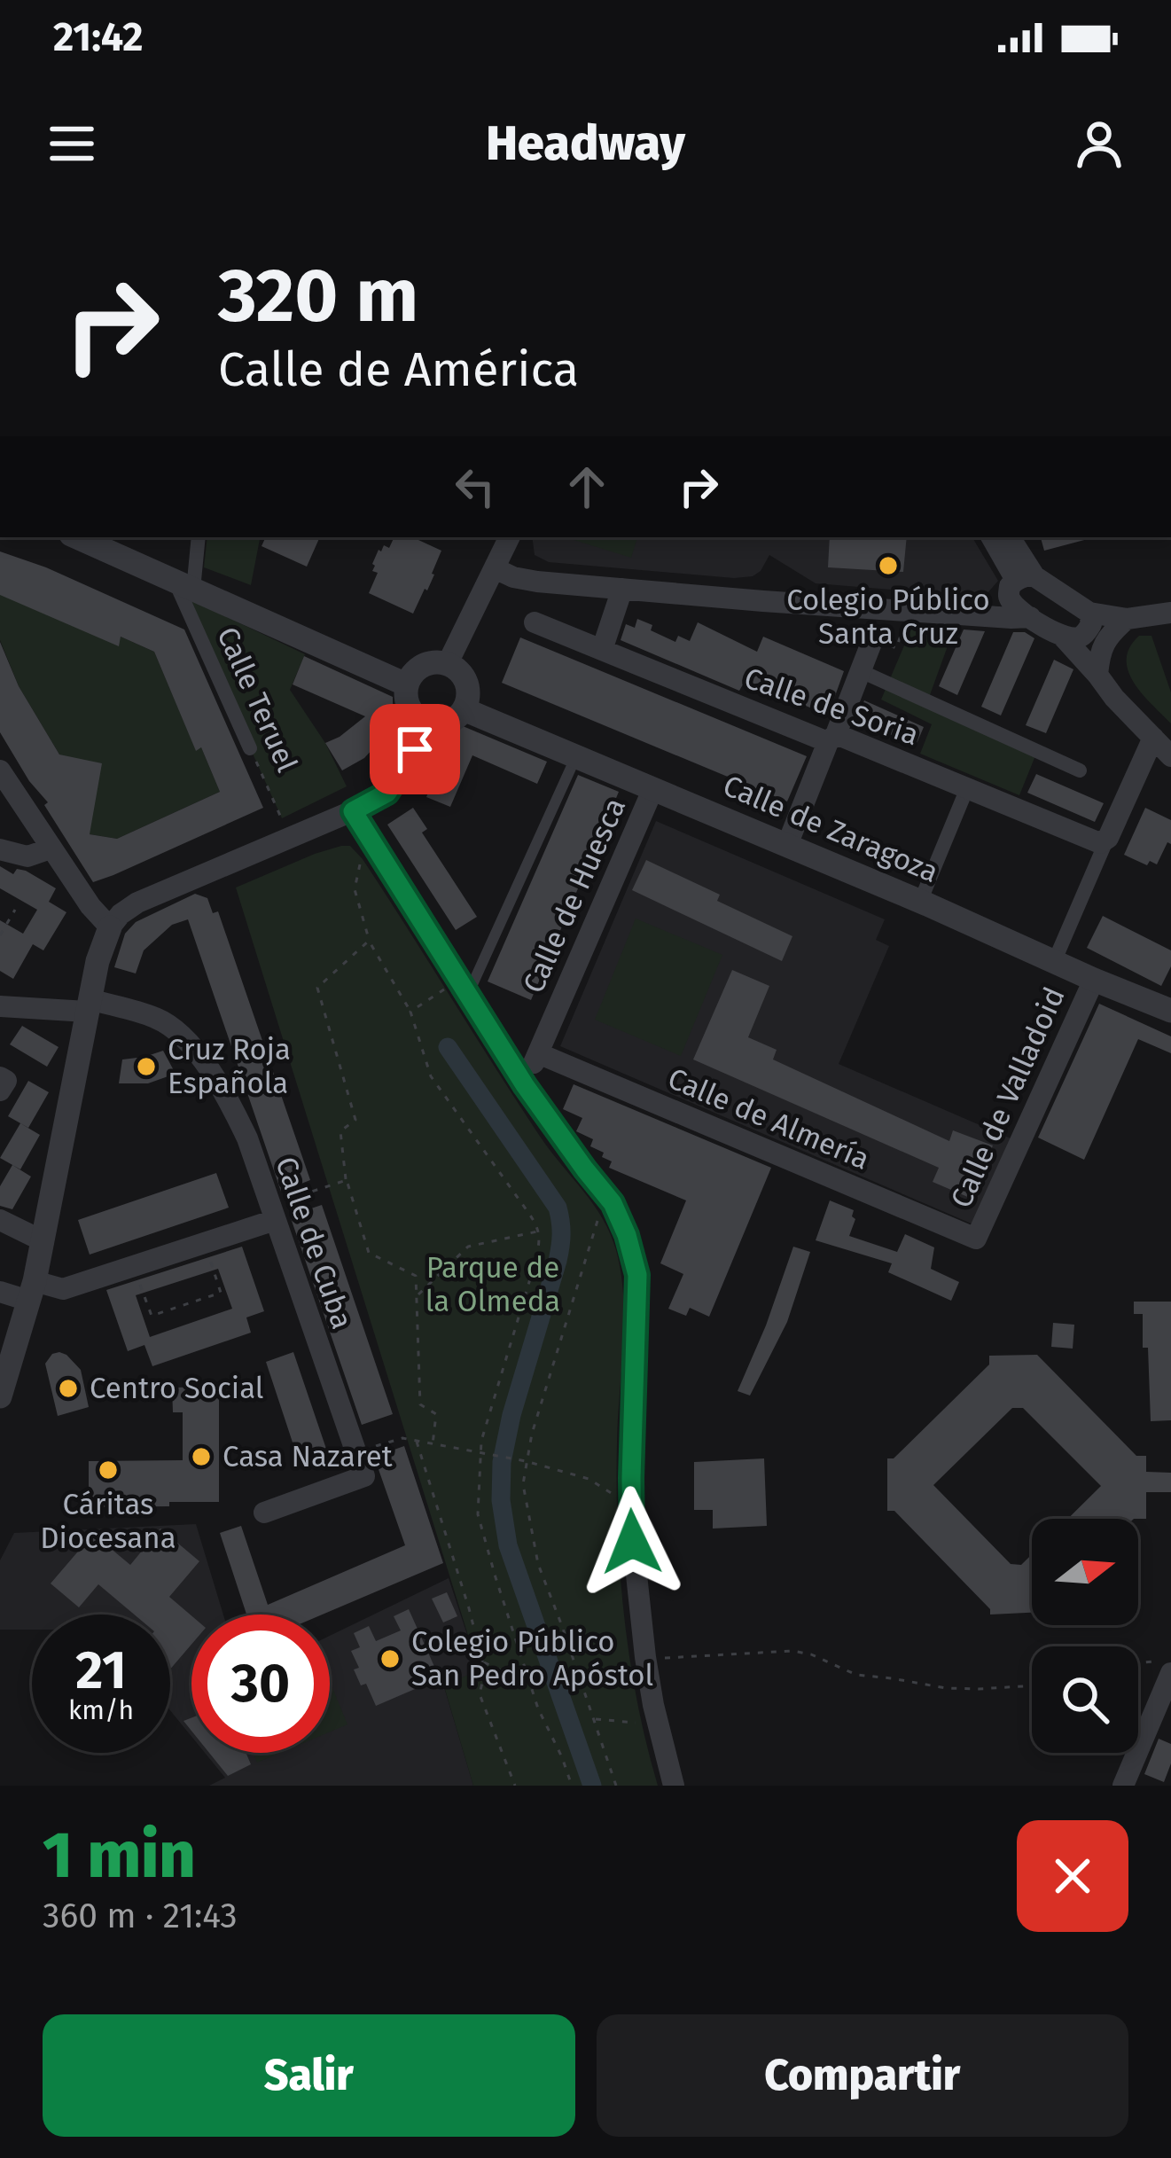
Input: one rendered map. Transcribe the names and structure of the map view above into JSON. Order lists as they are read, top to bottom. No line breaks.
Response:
{"streets":{"street":["Calle Teruel","Calle de Soria","Calle de Zaragoza","Calle de Huesca","Calle de Valladoid","Calle de Almería","Calle de Cuba"]},"crossings":[["Calle de Zaragoza","Calle de Huesca"],["Calle de Zaragoza","Calle de Valladoid"],["Calle de Huesca","Calle de Almería"],["Calle de Valladoid","Calle de Almería"]],"parks":["Parque de la Olmeda"],"places":["Colegio Público Santa Cruz","Cruz Roja Española","Centro Social","Casa Nazaret","Cáritas Diocesana","Colegio Público San Pedro Apóstol"],"north":"right","page":{"status":"21:42","header":"Headway","turn":["320 m","Calle de América"],"speed":"21 km/h","limit":"30","heading":["1 min","360 m · 21:43"],"buttons":["Salir","Compartir"]}}
